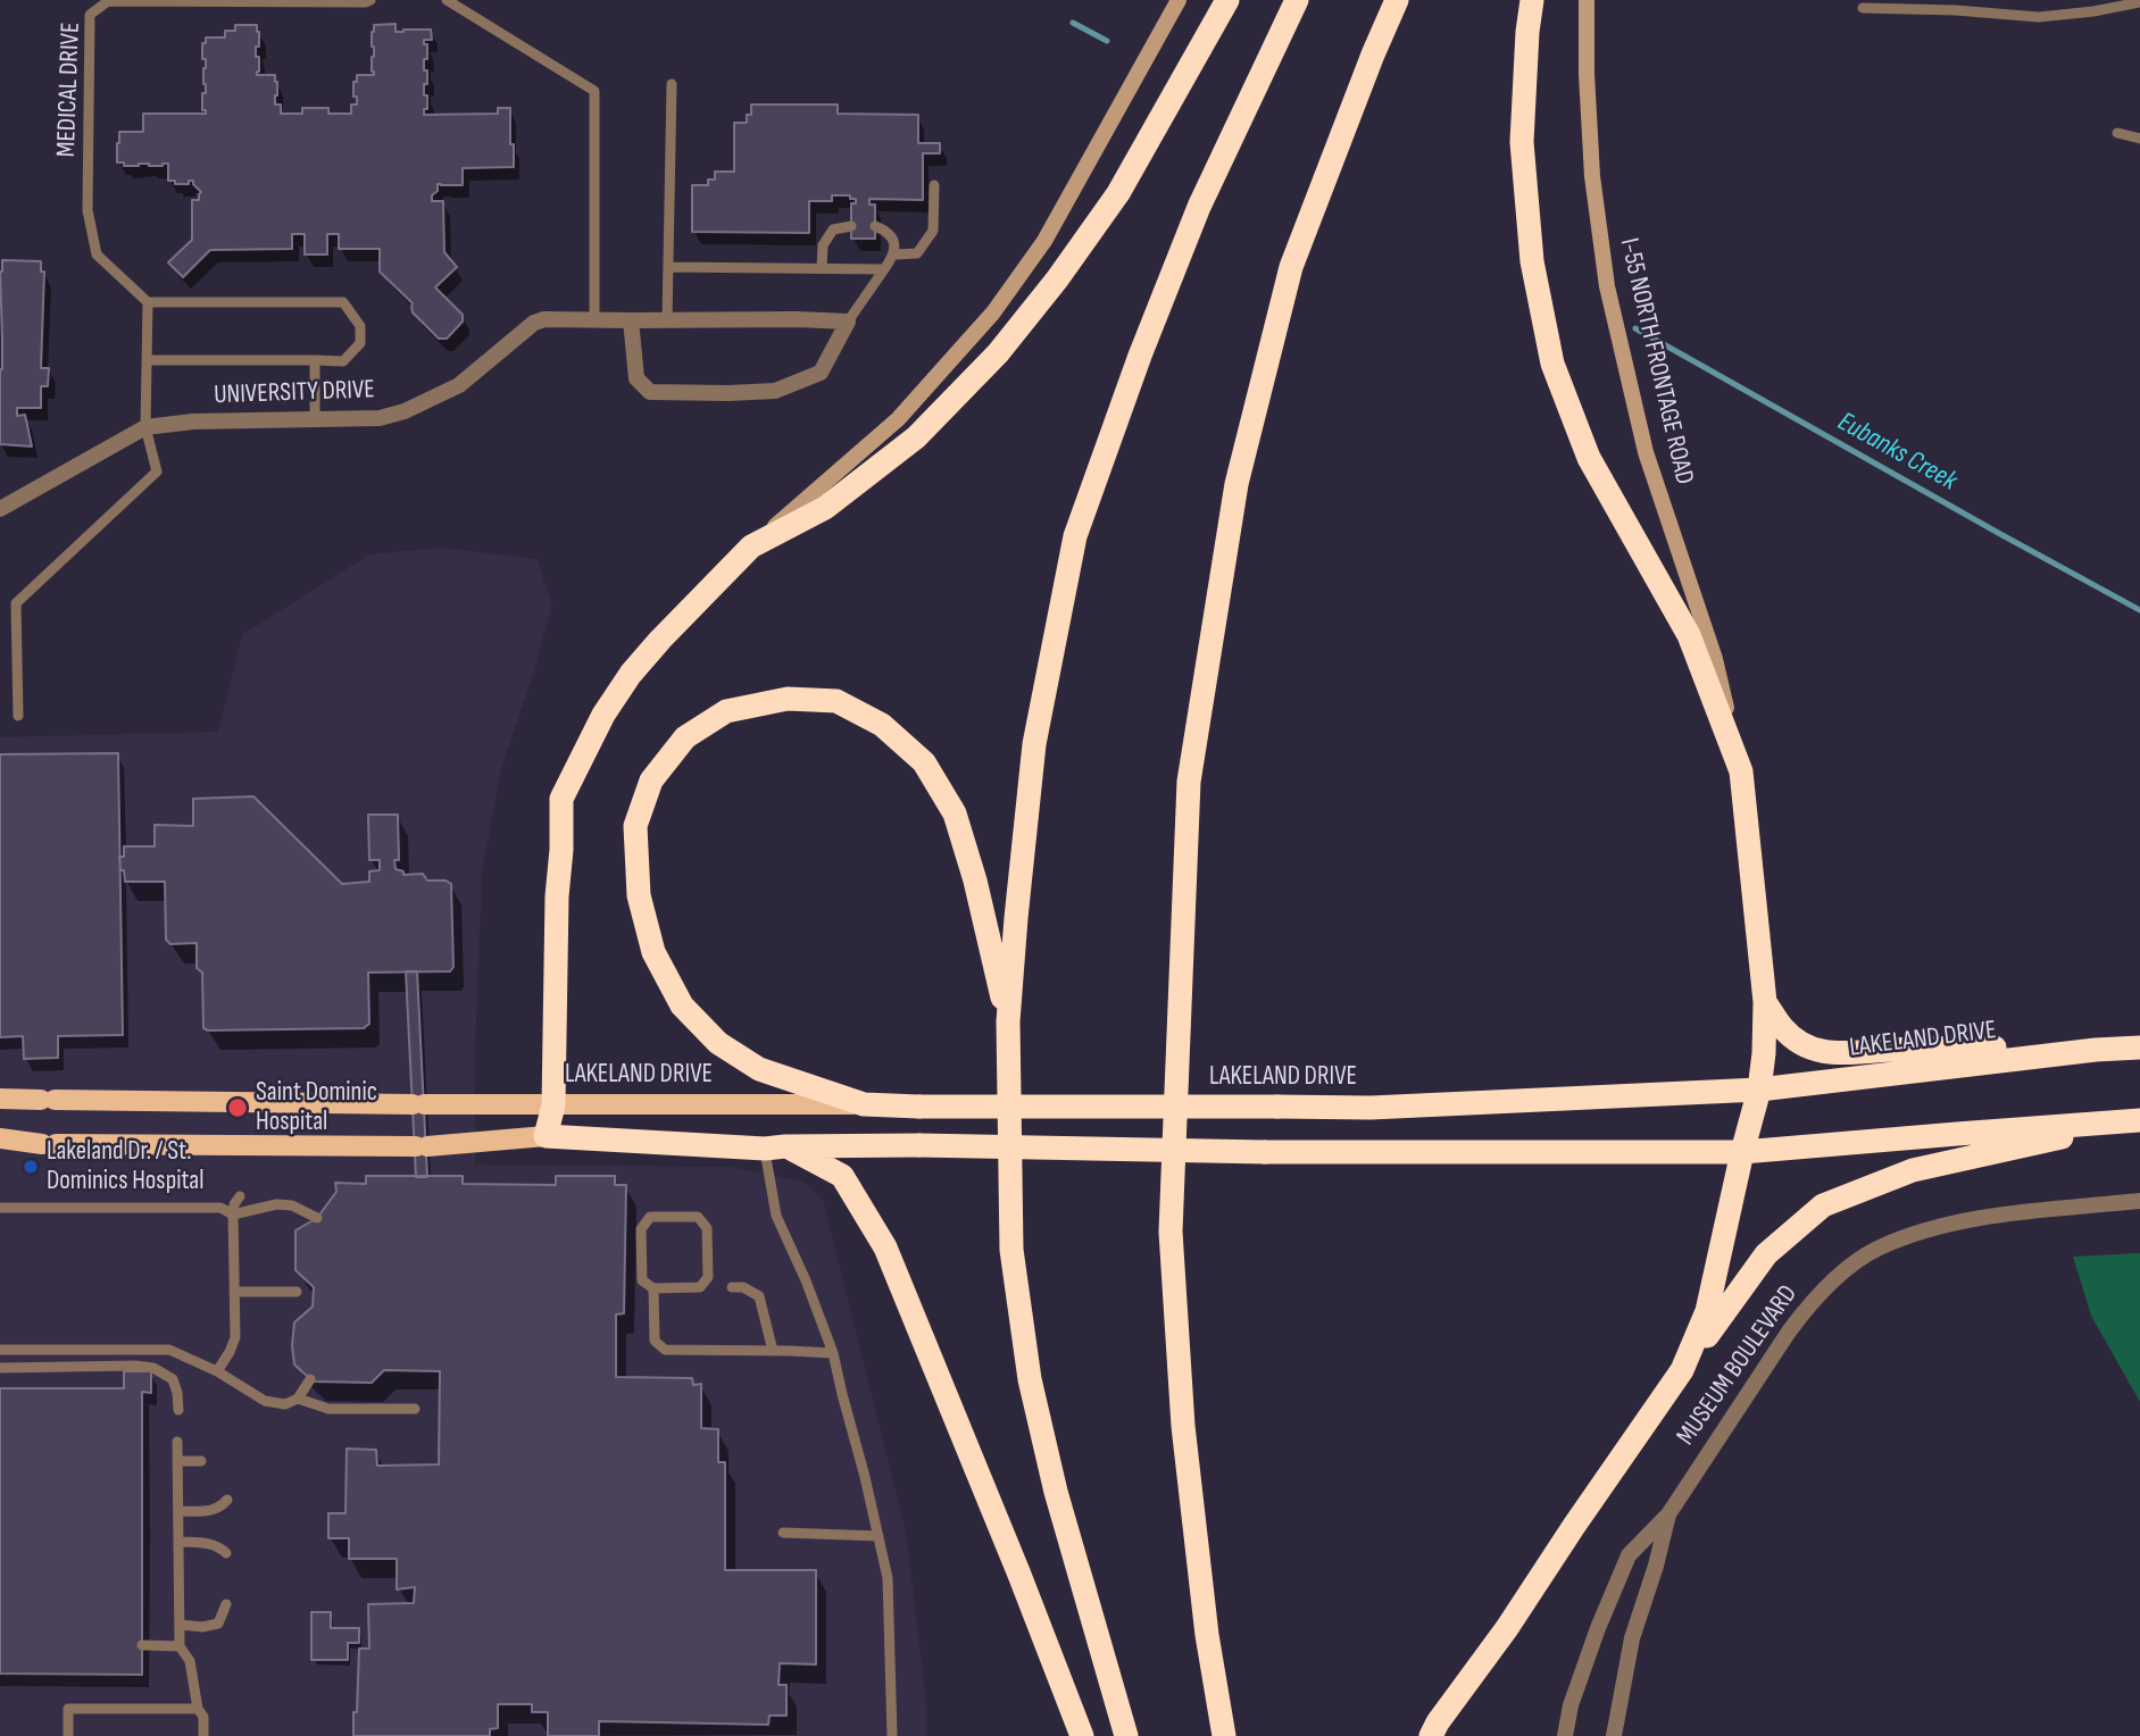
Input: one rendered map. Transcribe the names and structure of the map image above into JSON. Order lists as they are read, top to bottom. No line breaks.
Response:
{"streets":{"highway":["LAKELAND DRIVE"],"street":["I-55 NORTH FRONTAGE ROAD","UNIVERSITY DRIVE","MUSEUM BOULEVARD"],"lane":["MEDICAL DRIVE"]},"water":["Eubanks Creek"],"places":["Saint Dominic Hospital","Lakeland Dr. / St. Dominics Hospital"]}
